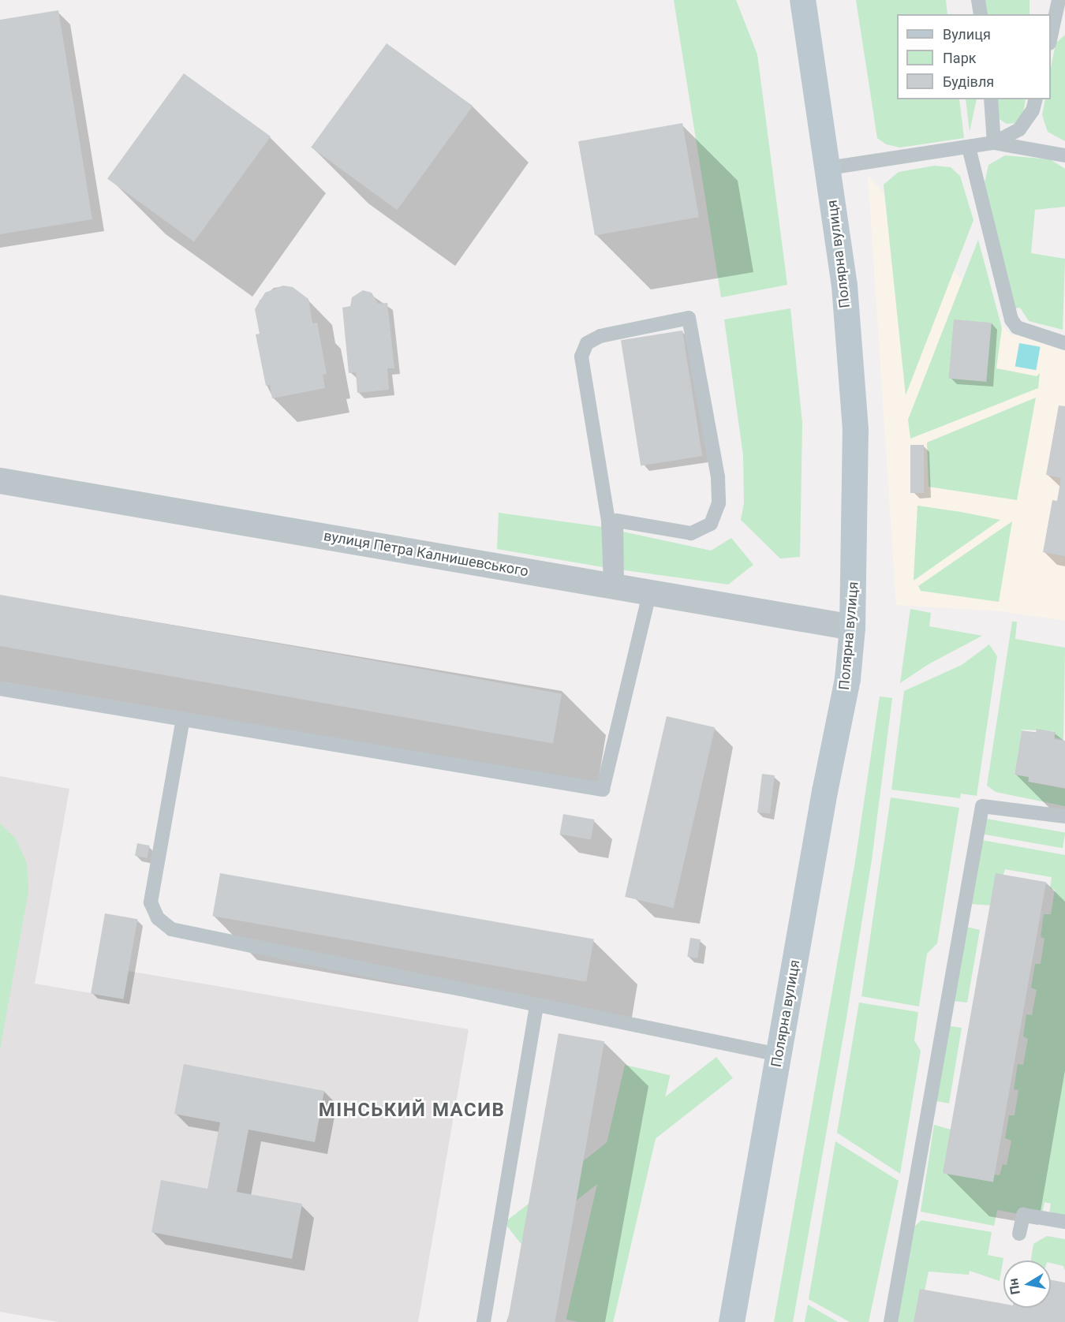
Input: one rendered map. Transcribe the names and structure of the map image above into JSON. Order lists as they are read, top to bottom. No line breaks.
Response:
{"streets":{"main road":["Полярна вулиця"],"street":["вулиця Петра Калнишевського"]},"crossings":[["Полярна вулиця","вулиця Петра Калнишевського"]],"districts":["МІНСЬКИЙ МАСИВ"],"legend":["Вулиця","Парк","Будівля"],"north":"left"}
